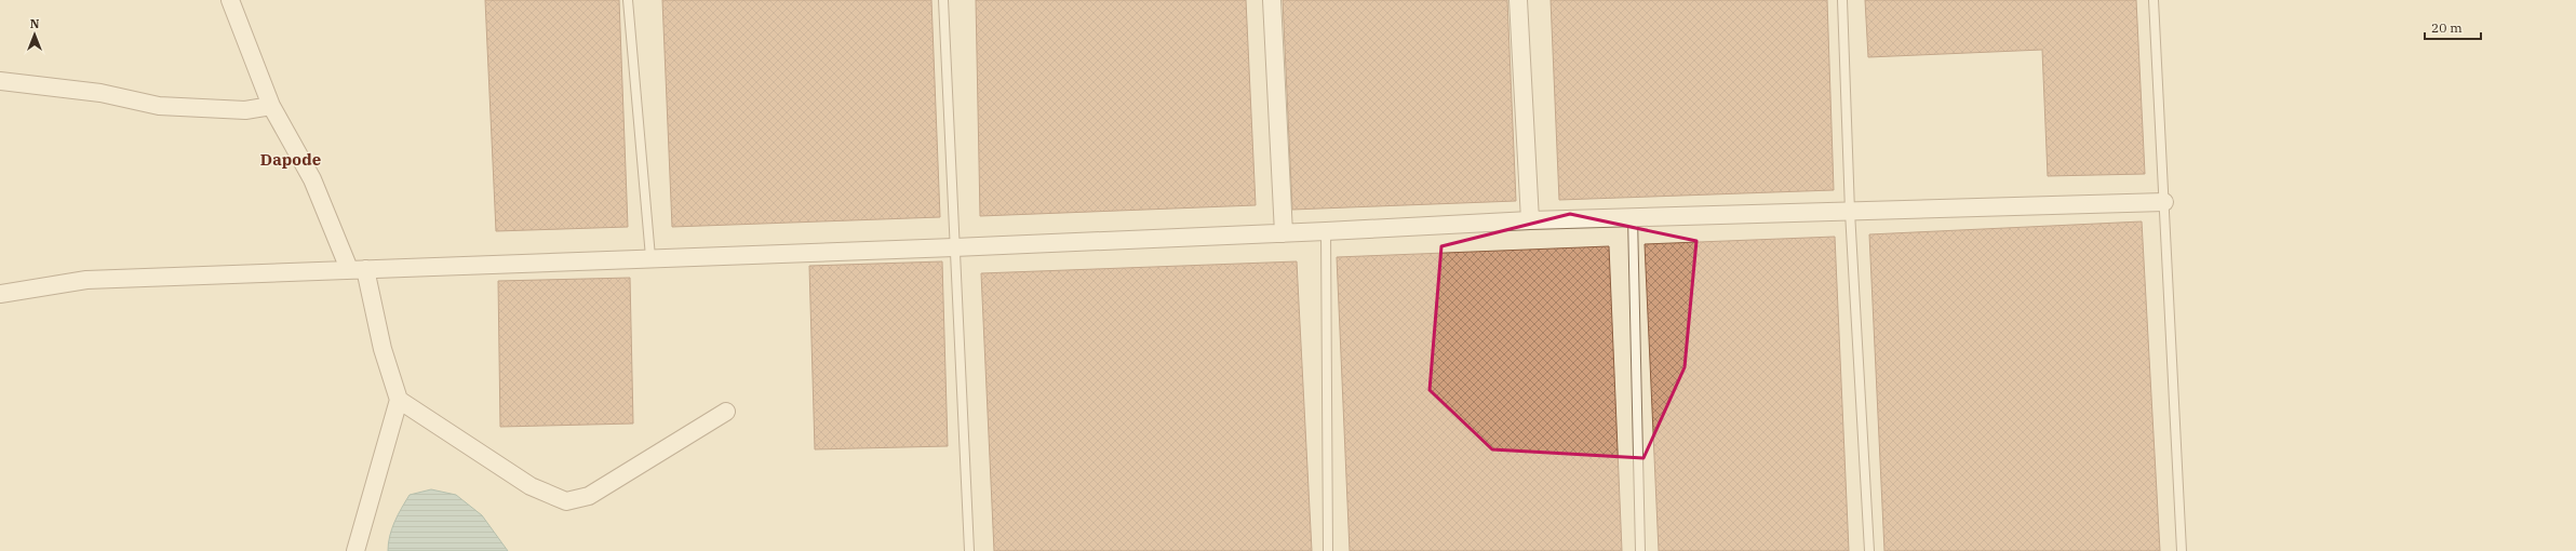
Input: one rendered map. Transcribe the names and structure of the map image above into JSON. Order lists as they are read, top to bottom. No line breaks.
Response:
{"districts":["Dapode"],"scale_bar":"20 m","north":"top"}
